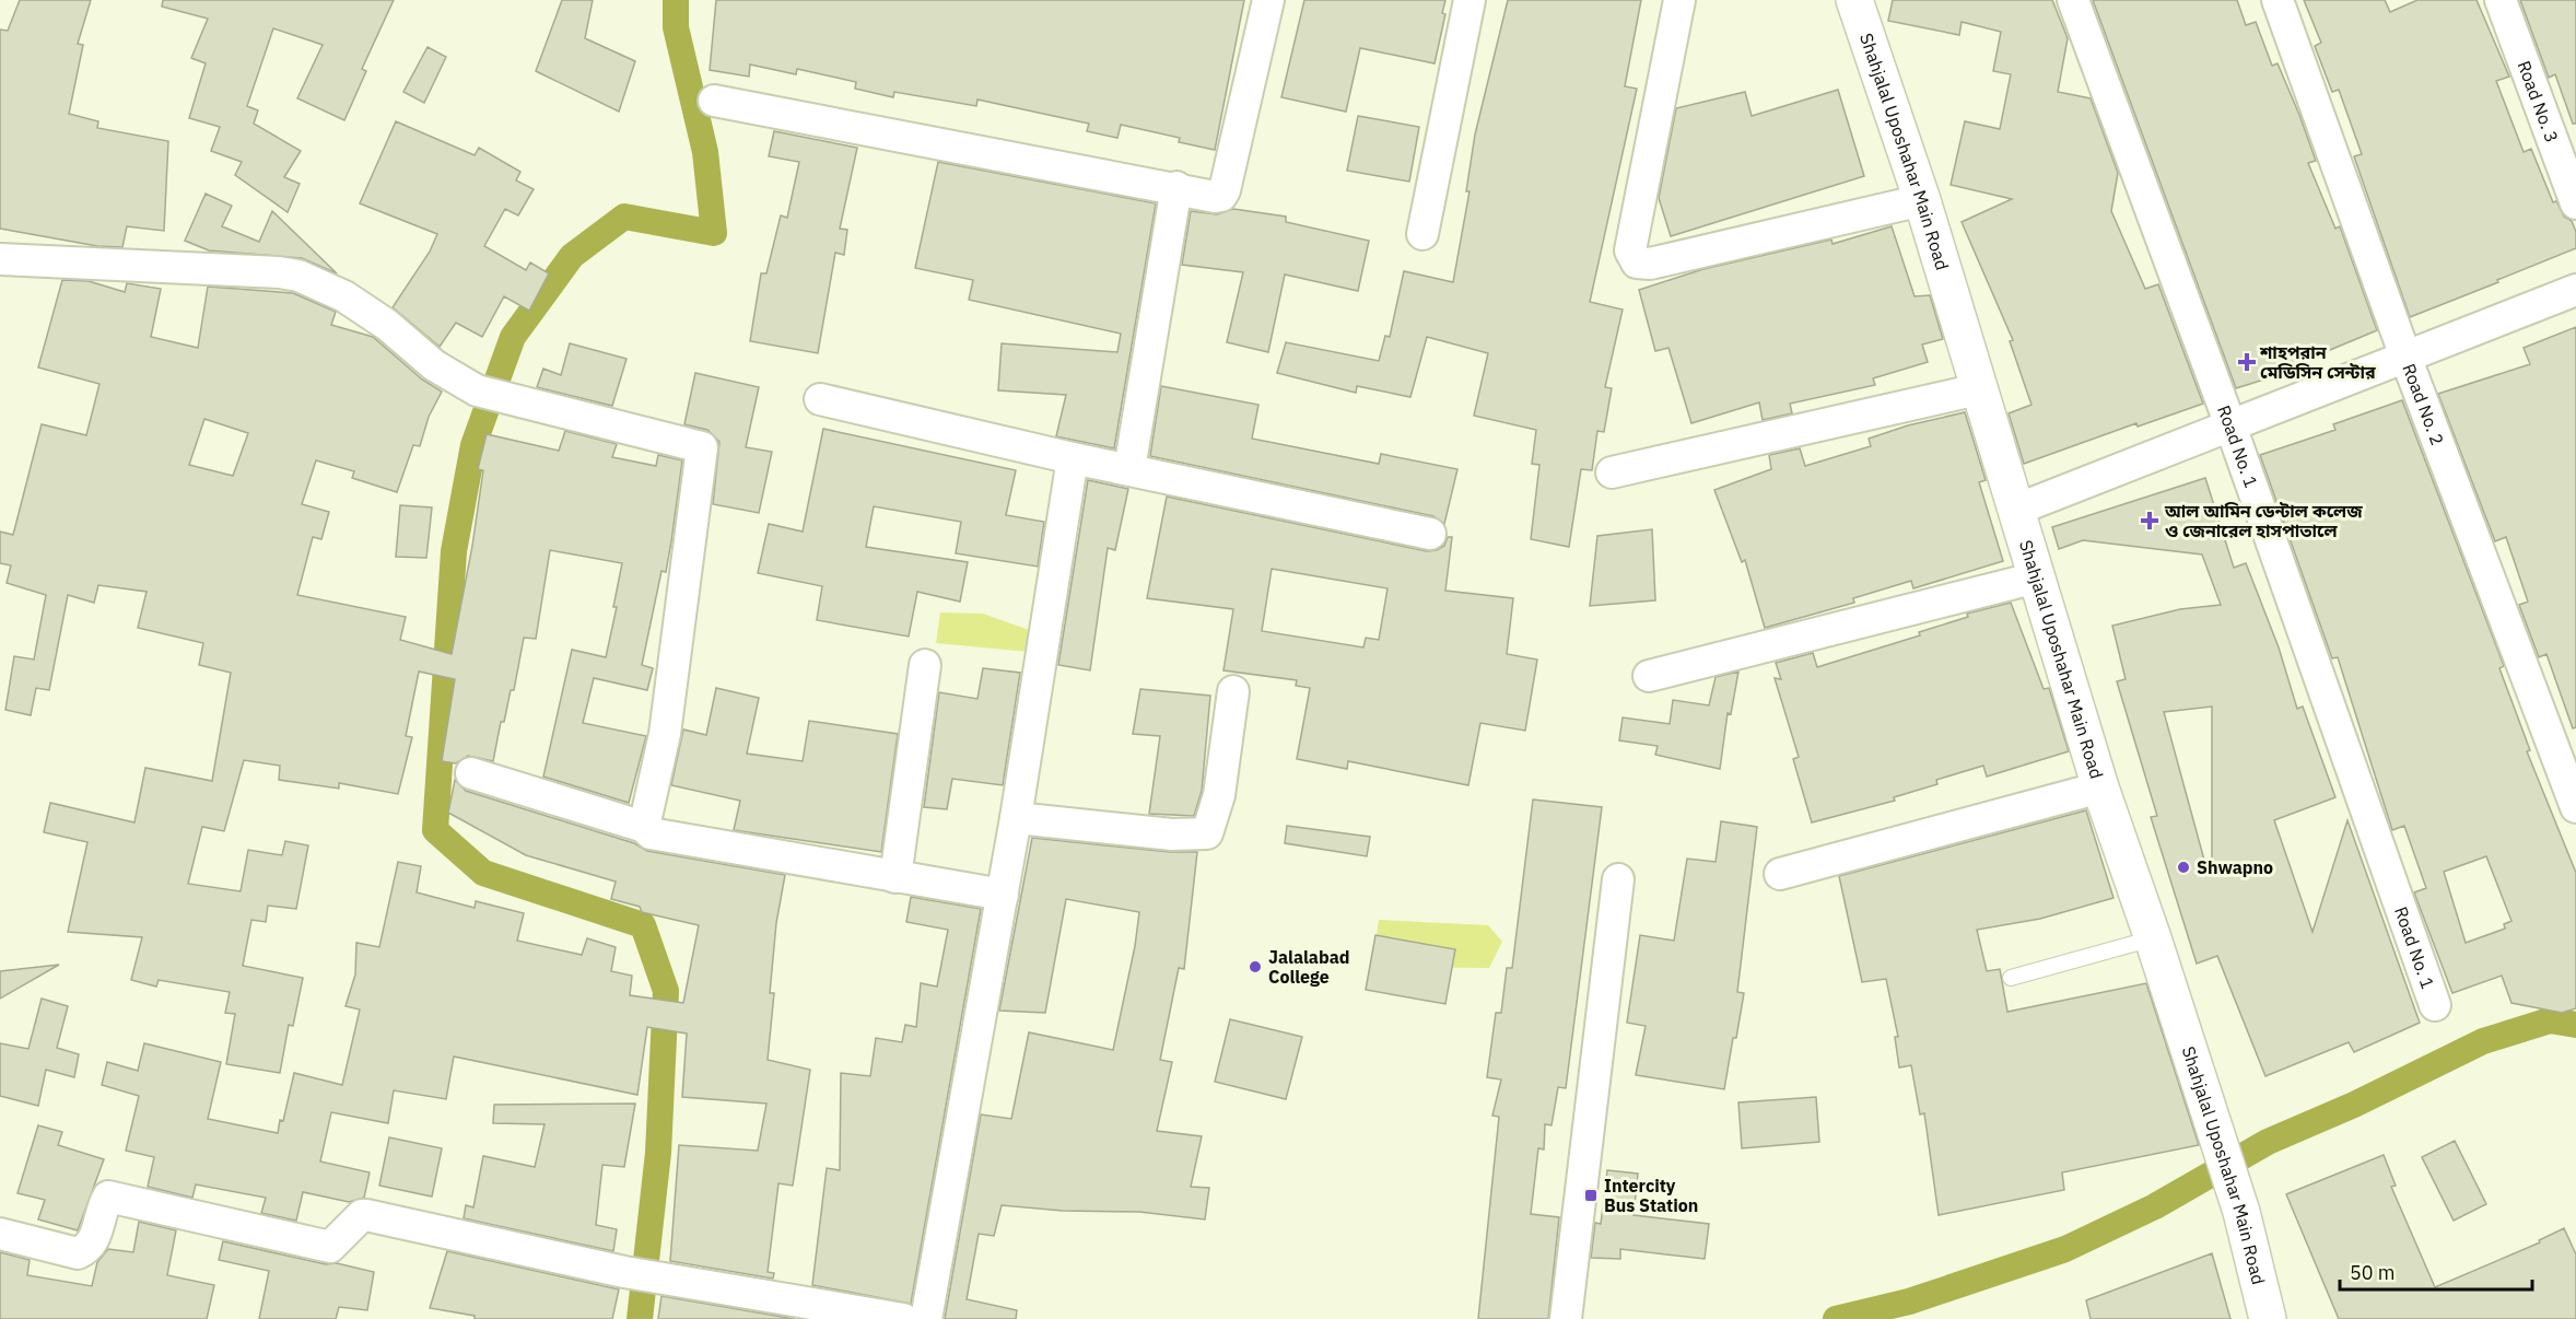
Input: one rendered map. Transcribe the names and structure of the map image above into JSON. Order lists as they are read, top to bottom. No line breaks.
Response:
{"streets":{"main road":["Shahjalal Uposhahar Main Road"],"street":["Road No. 3","Road No. 2","Road No. 1"]},"places":{"health":["শাহপরান মেডিসিন সেন্টার","আল আমিন ডেন্টাল কলেজ ও জেনারেল হাসপাতালে"],"other":["Shwapno","Jalalabad College"],"transit":["Intercity Bus Station"]},"scale_bar":"50 m"}
